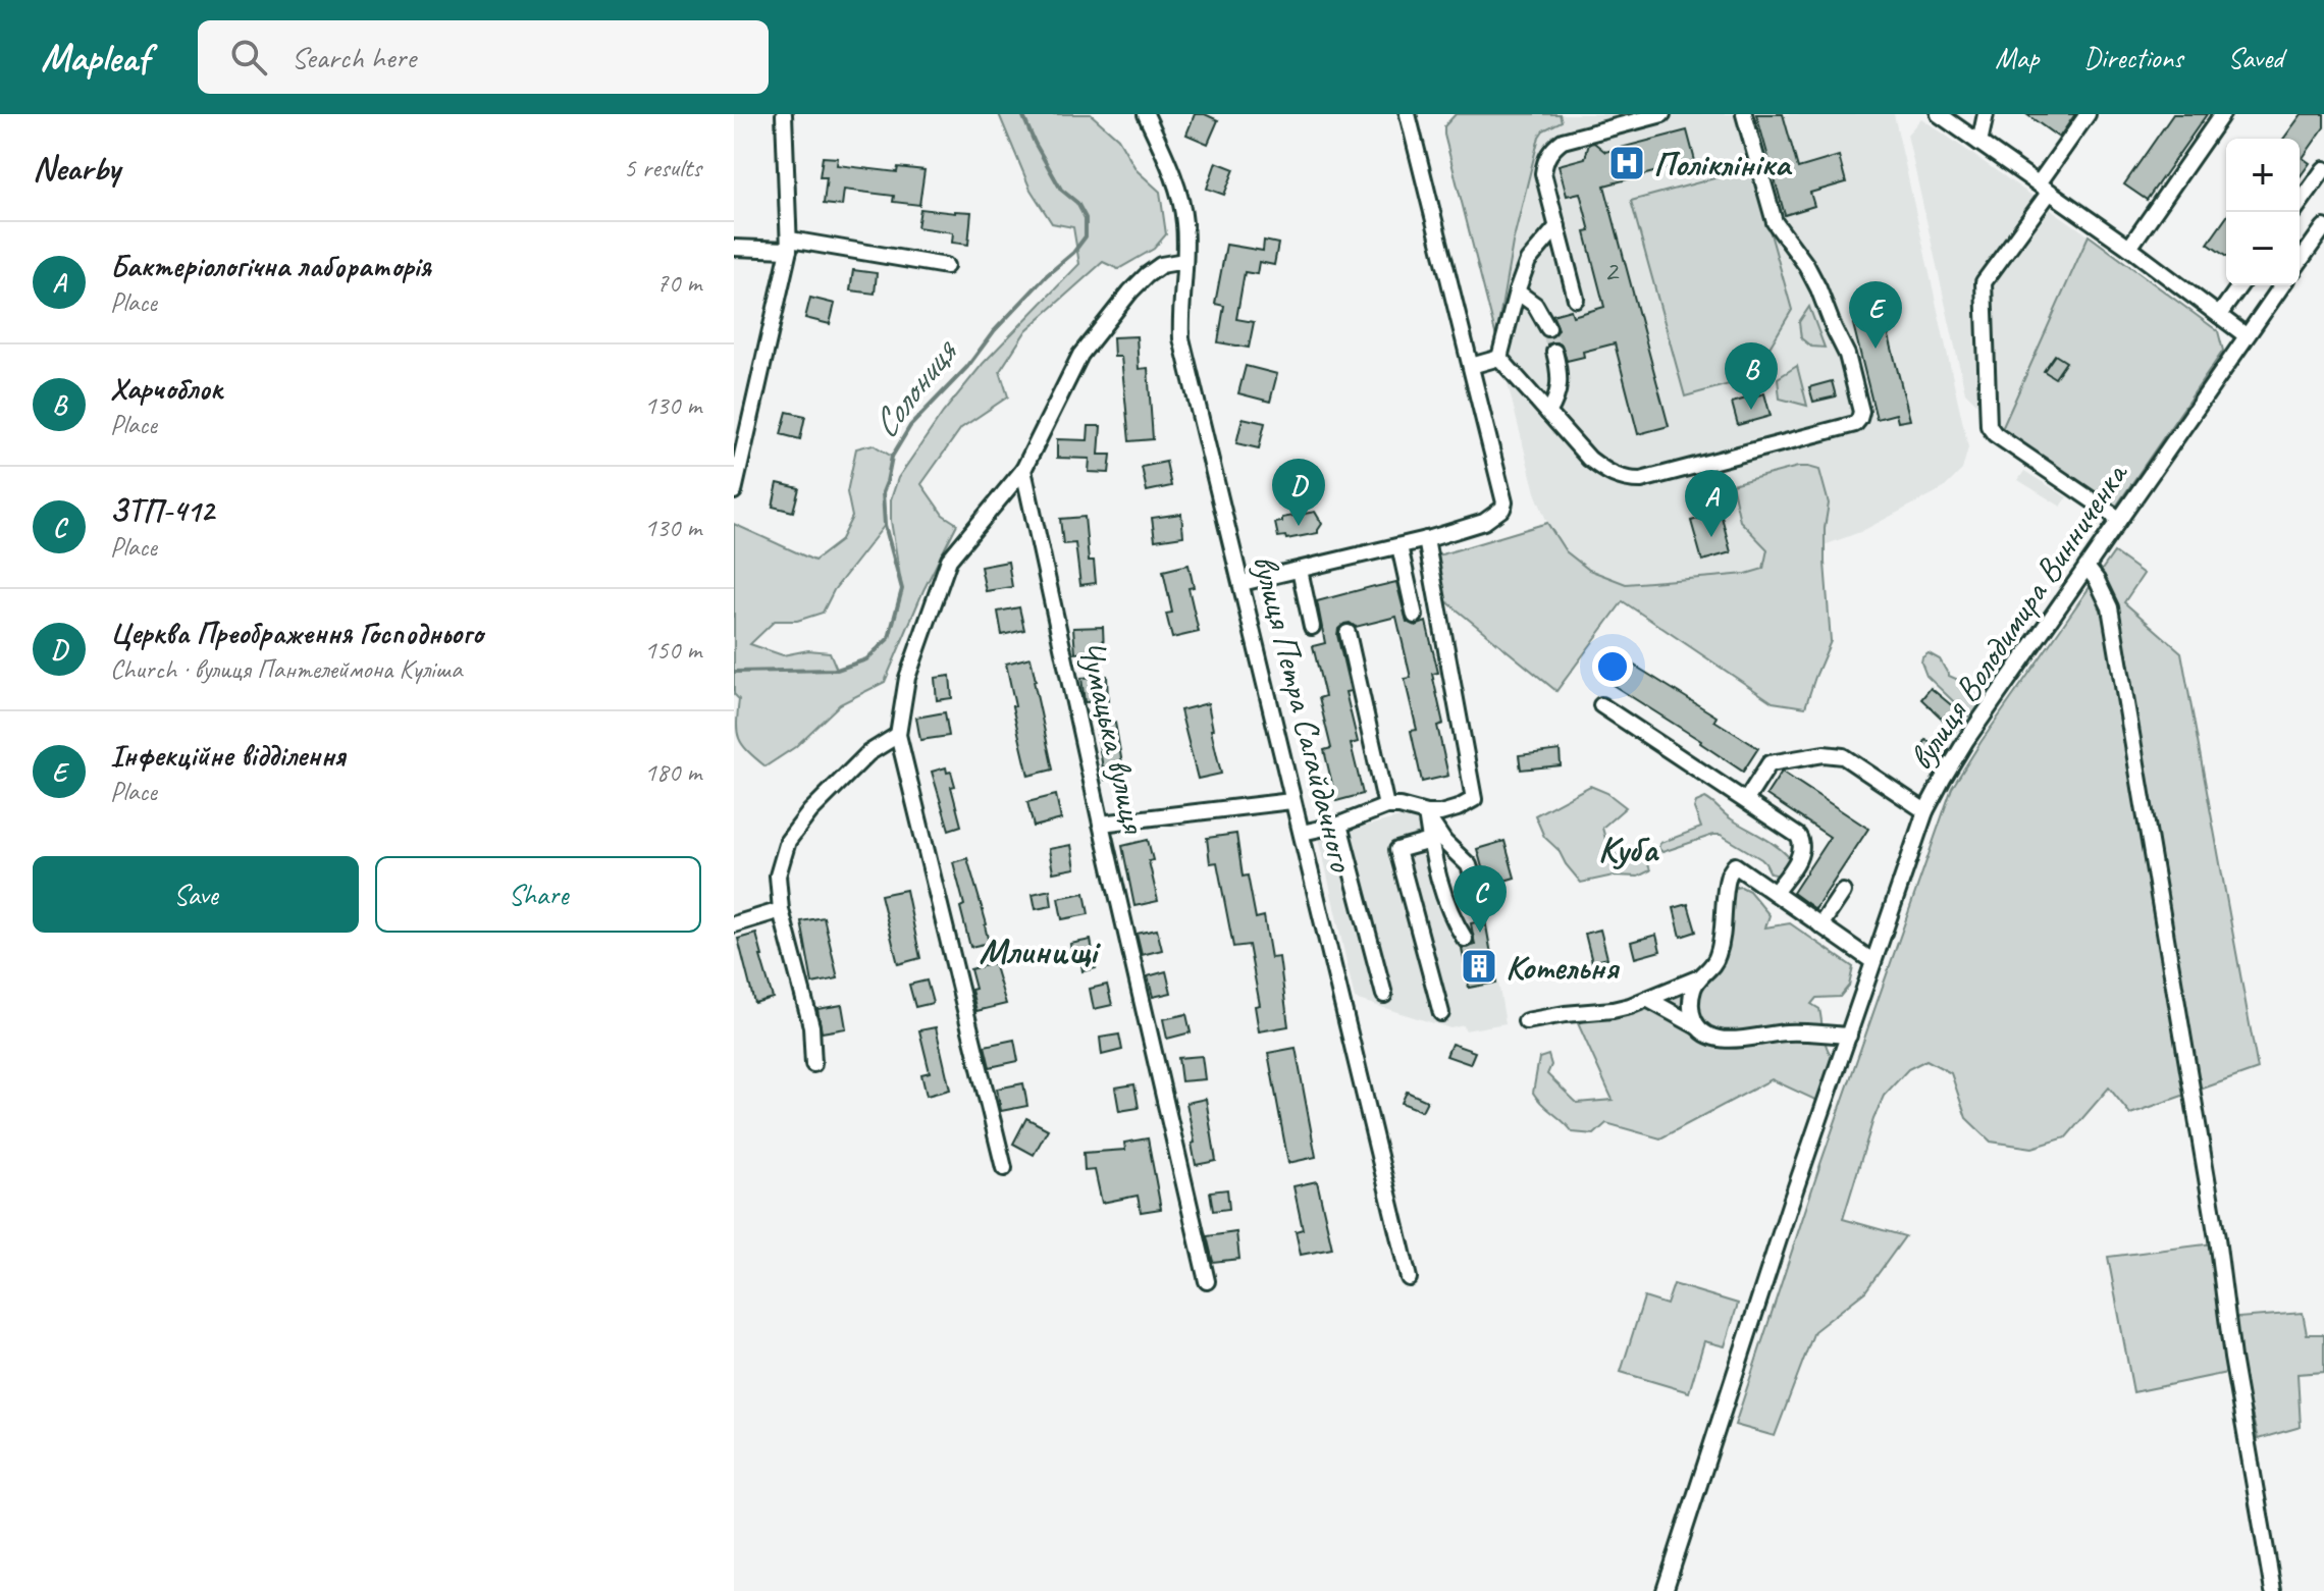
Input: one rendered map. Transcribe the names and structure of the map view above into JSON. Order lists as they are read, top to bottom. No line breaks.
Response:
{"streets":{"street":["вулиця Володимира Винниченка","вулиця Петра Сагайдачного","Чумацька вулиця"]},"districts":["Куба","Млинищі"],"water":["Солониця"],"places":{"hospital":["Поліклініка"],"building":["Котельня"]},"house_numbers":["2"],"page":{"header":"Mapleaf","search":"Search here","nav":["Map","Directions","Saved"],"heading":["Nearby","5 results"],"map_buttons":["+","−"],"list":[{"mark":"A","name":"Бактеріологічна лабораторія","note":"Place","value":"70 m"},{"mark":"B","name":"Харчоблок","note":"Place","value":"130 m"},{"mark":"C","name":"ЗТП-412","note":"Place","value":"130 m"},{"mark":"D","name":"Церква Преображення Господнього","note":"Church · вулиця Пантелеймона Куліша","value":"150 m"},{"mark":"E","name":"Інфекційне відділення","note":"Place","value":"180 m"}],"pins":["E","B","D","A","C"],"buttons":["Save","Share"]}}
